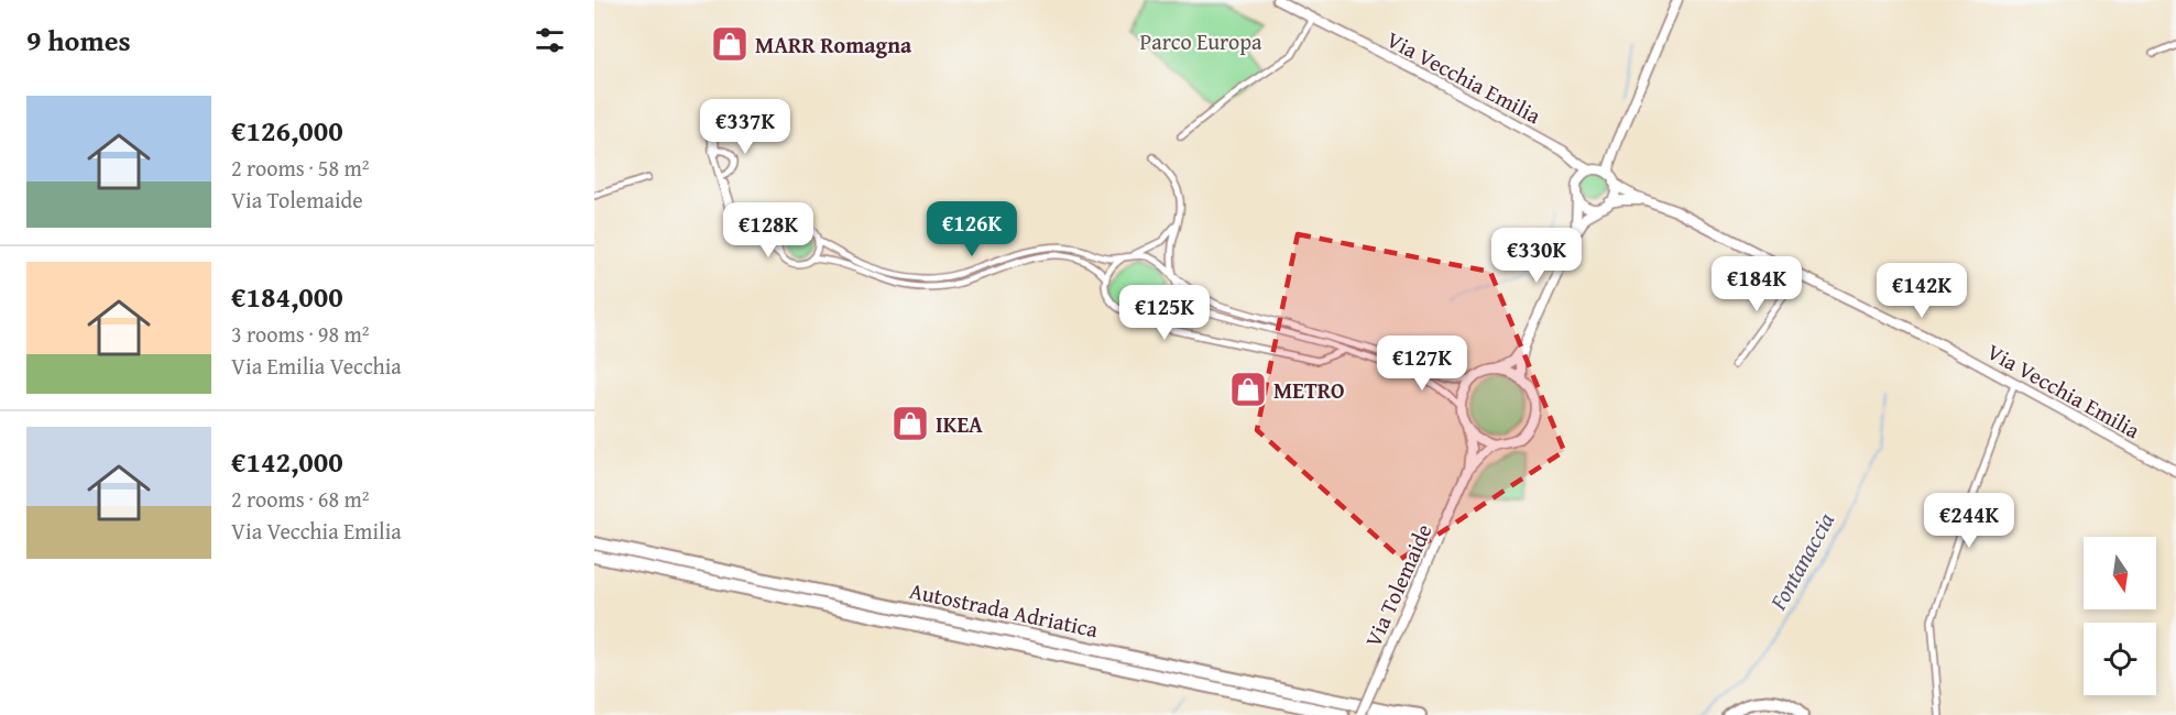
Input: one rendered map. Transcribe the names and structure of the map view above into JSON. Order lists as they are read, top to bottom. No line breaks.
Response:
{"streets":{"highway":["Autostrada Adriatica"],"main road":["Via Vecchia Emilia","Via Tolemaide"]},"water":["Fontanaccia"],"parks":["Parco Europa"],"places":{"shop":["MARR Romagna","METRO","IKEA"]},"north":"bottom","page":{"heading":"9 homes","list":[{"name":"€126,000","note":"2 rooms · 58 m² · Via Tolemaide"},{"name":"€184,000","note":"3 rooms · 98 m² · Via Emilia Vecchia"},{"name":"€142,000","note":"2 rooms · 68 m² · Via Vecchia Emilia"}],"price":["€337K","€126K","€128K","€330K","€184K","€142K","€125K","€127K","€244K"]}}
